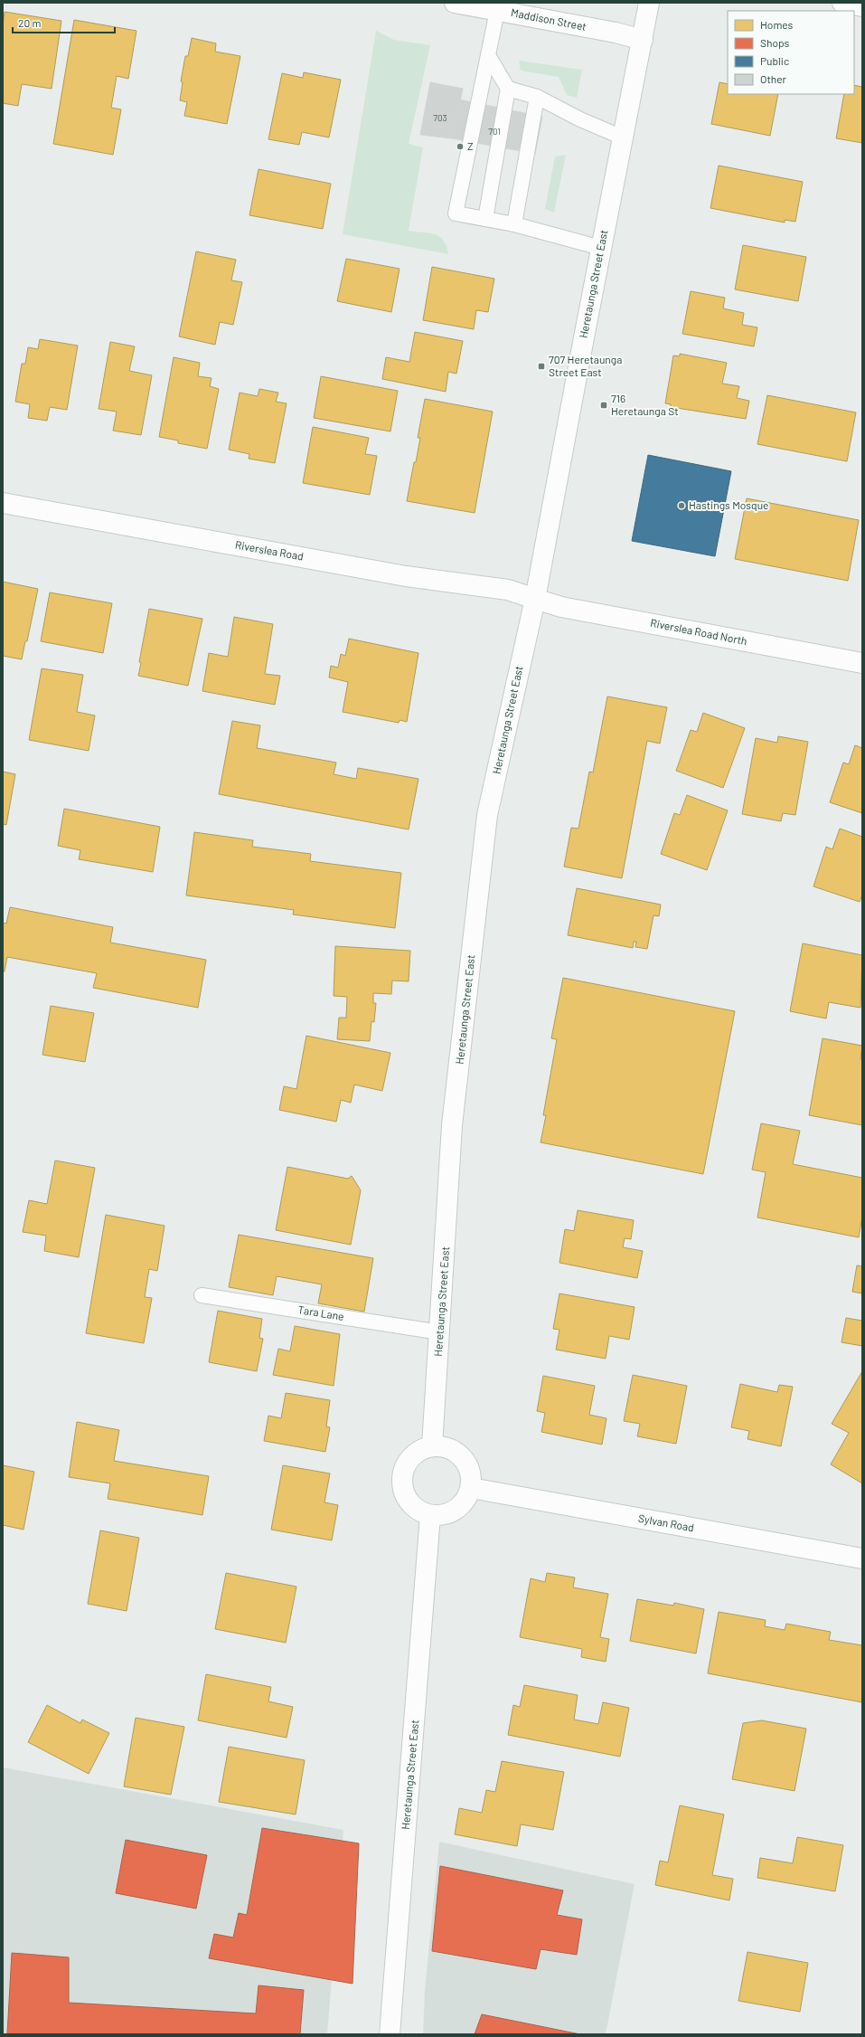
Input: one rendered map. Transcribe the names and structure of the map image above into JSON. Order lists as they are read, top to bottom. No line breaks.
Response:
{"streets":{"main road":["Maddison Street","Heretaunga Street East","Riverslea Road","Riverslea Road North","Sylvan Road"],"lane":["Tara Lane"]},"crossings":[["Maddison Street","Heretaunga Street East"],["Heretaunga Street East","Riverslea Road"],["Heretaunga Street East","Riverslea Road North"],["Heretaunga Street East","Tara Lane"],["Heretaunga Street East","Sylvan Road"],["Riverslea Road","Riverslea Road North"]],"places":{"other":["Z","Hastings Mosque"],"transit":["707 Heretaunga Street East","716 Heretaunga St"]},"house_numbers":["703","701"],"legend":["Homes","Shops","Public","Other"],"scale_bar":"20 m"}
